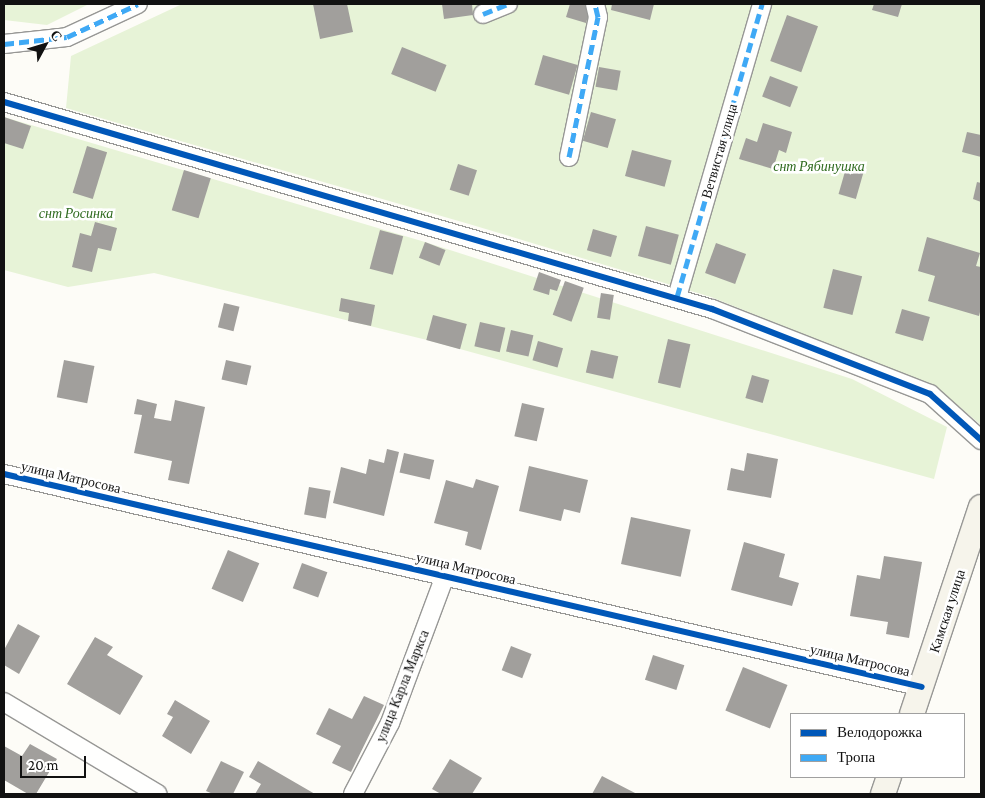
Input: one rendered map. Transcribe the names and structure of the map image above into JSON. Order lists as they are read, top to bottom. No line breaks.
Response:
{"streets":{"street":["Ветвистая улица","улица Матросова","Камская улица","улица Карла Маркса"]},"crossings":[["улица Матросова","Камская улица"],["улица Матросова","улица Карла Маркса"]],"parks":["снт Рябинушка","снт Росинка"],"legend":["Велодорожка","Тропа"],"scale_bar":"20 m","north":"top right"}
